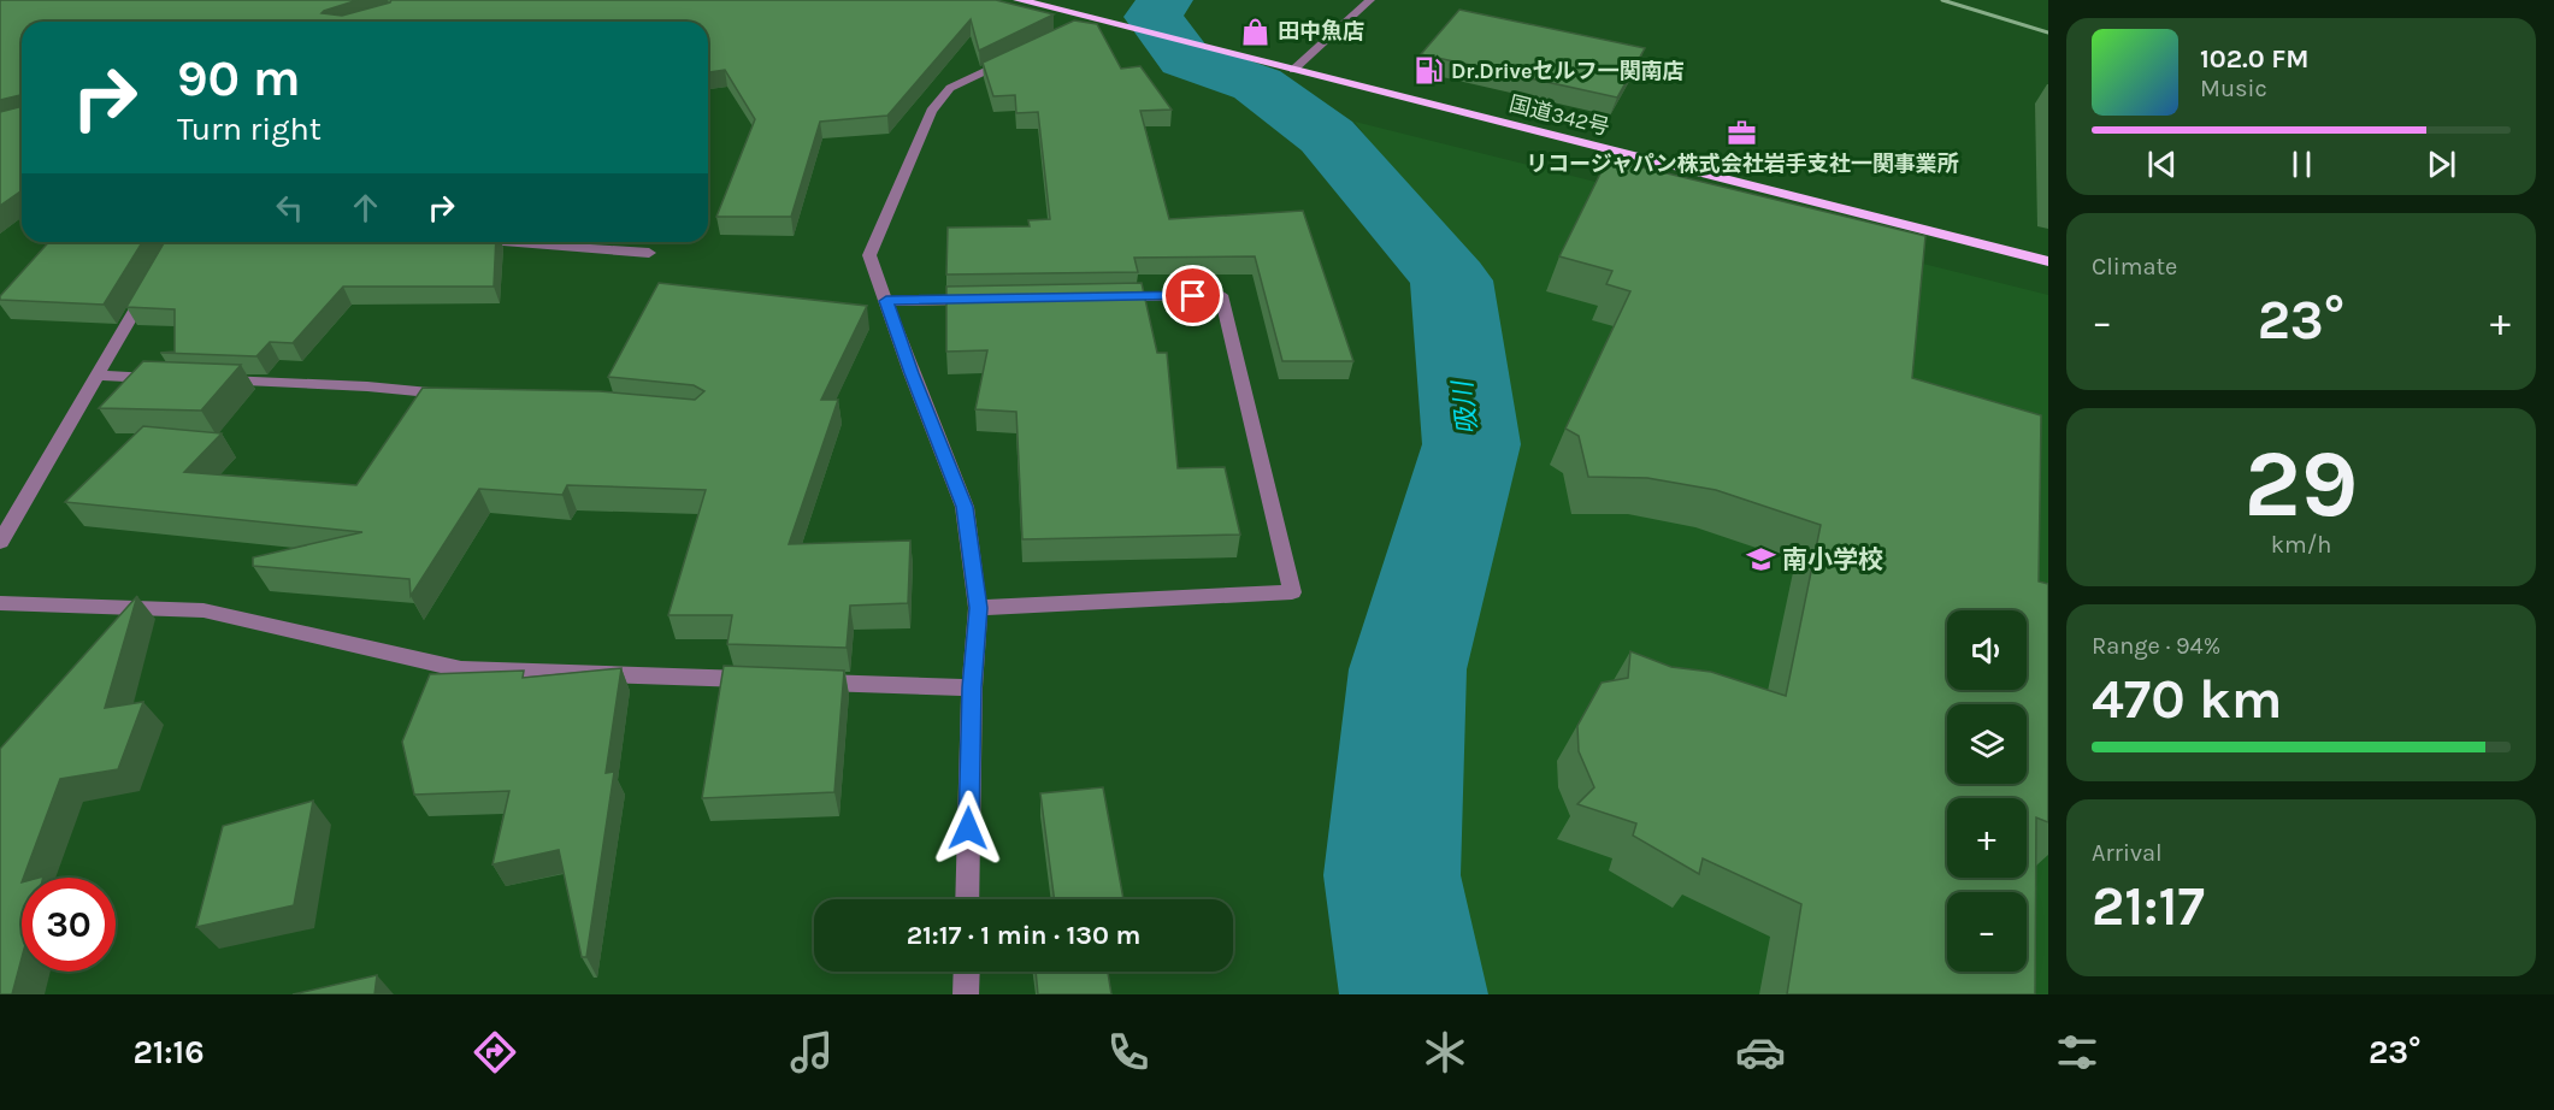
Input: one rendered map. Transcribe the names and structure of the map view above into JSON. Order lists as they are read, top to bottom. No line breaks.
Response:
{"streets":{"highway":["国道342号"]},"water":["吸川"],"places":{"shop":["田中魚店"],"fuel station":["Dr.Driveセルフ一関南店"],"office":["リコージャパン株式会社岩手支社一関事業所"],"school or university":["南小学校"]},"page":{"turn":["90 m","Turn right"],"song":["102.0 FM","Music"],"tile":["Climate",["29","km/h"],["Range · 94%","470 km"],["Arrival","21:17"]],"heat":["−","23°","+"],"map_buttons":["+","−"],"limit":"30","trip":"21:17 · 1 min · 130 m","tabs":["21:16","23°"]}}
